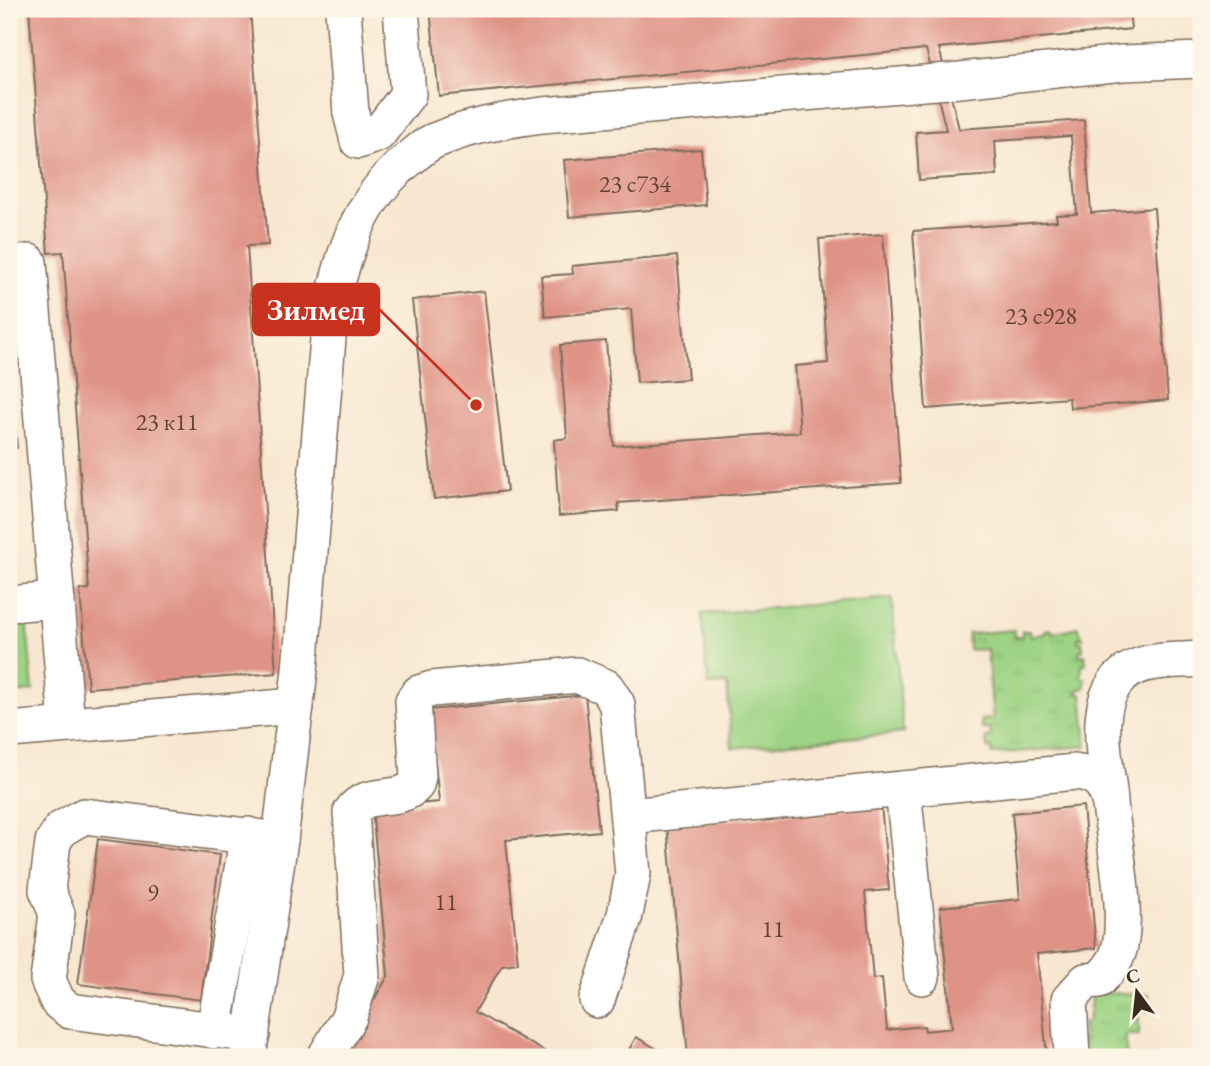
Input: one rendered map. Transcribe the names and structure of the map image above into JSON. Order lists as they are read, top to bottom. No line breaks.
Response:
{"places":["Зилмед"],"house_numbers":["23 с734","23 с928","23 к11","9","11","11"],"north":"top"}
